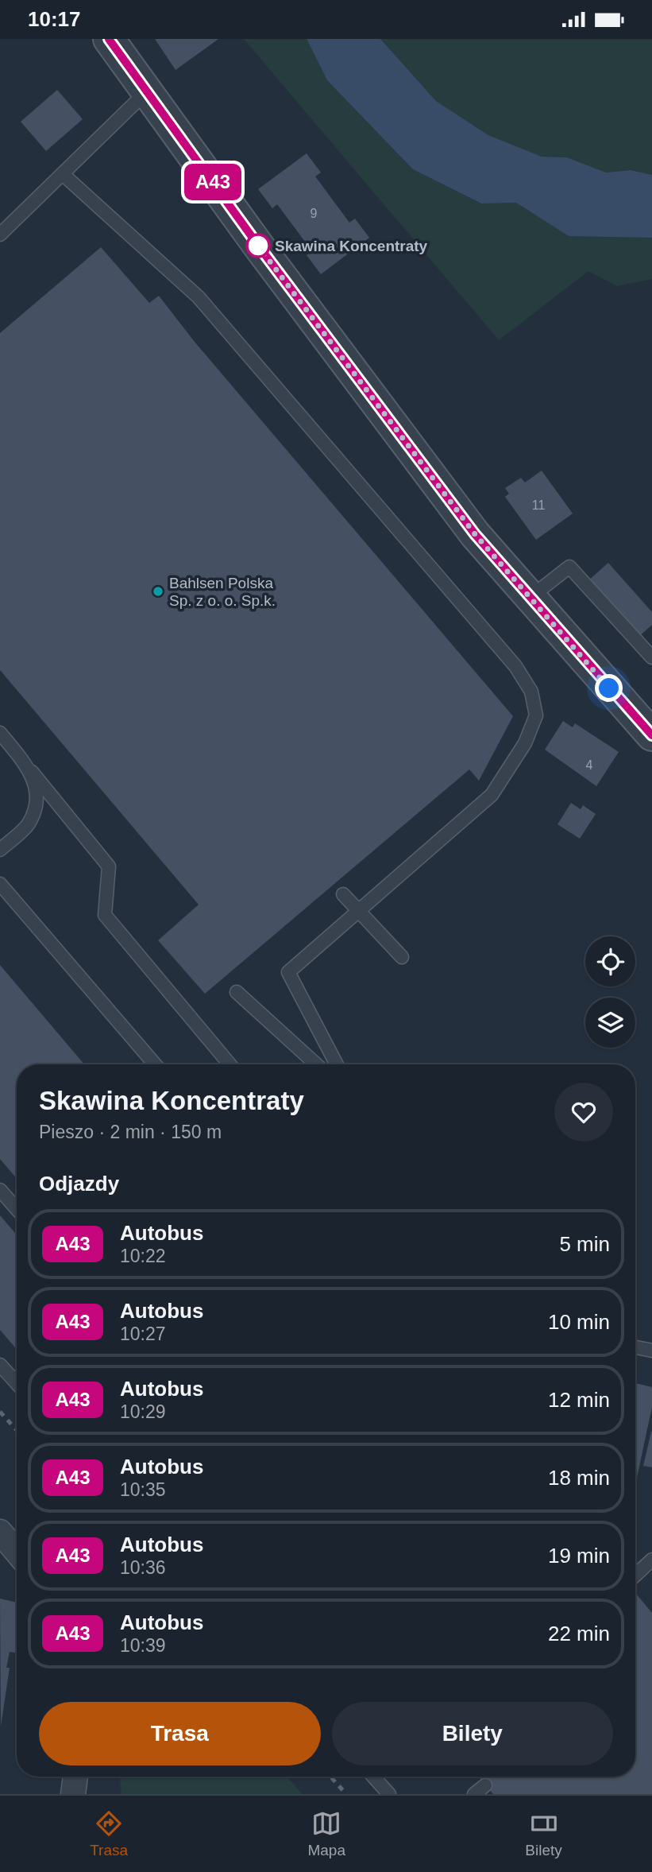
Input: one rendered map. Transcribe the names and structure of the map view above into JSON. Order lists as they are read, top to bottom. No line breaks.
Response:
{"places":["Skawina Koncentraty","Bahlsen Polska Sp. z o. o. Sp.k."],"lines":["bus line A43"],"house_numbers":["9","11","4"],"page":{"status":"10:17","on_map":"A43","heading":[["Skawina Koncentraty","Pieszo · 2 min · 150 m"],"Odjazdy"],"list":[{"mark":"A43","name":"Autobus","note":"10:22","value":"5 min"},{"mark":"A43","name":"Autobus","note":"10:27","value":"10 min"},{"mark":"A43","name":"Autobus","note":"10:29","value":"12 min"},{"mark":"A43","name":"Autobus","note":"10:35","value":"18 min"},{"mark":"A43","name":"Autobus","note":"10:36","value":"19 min"},{"mark":"A43","name":"Autobus","note":"10:39","value":"22 min"}],"buttons":["Trasa","Bilety"],"tabs":["Trasa","Mapa","Bilety"]}}
